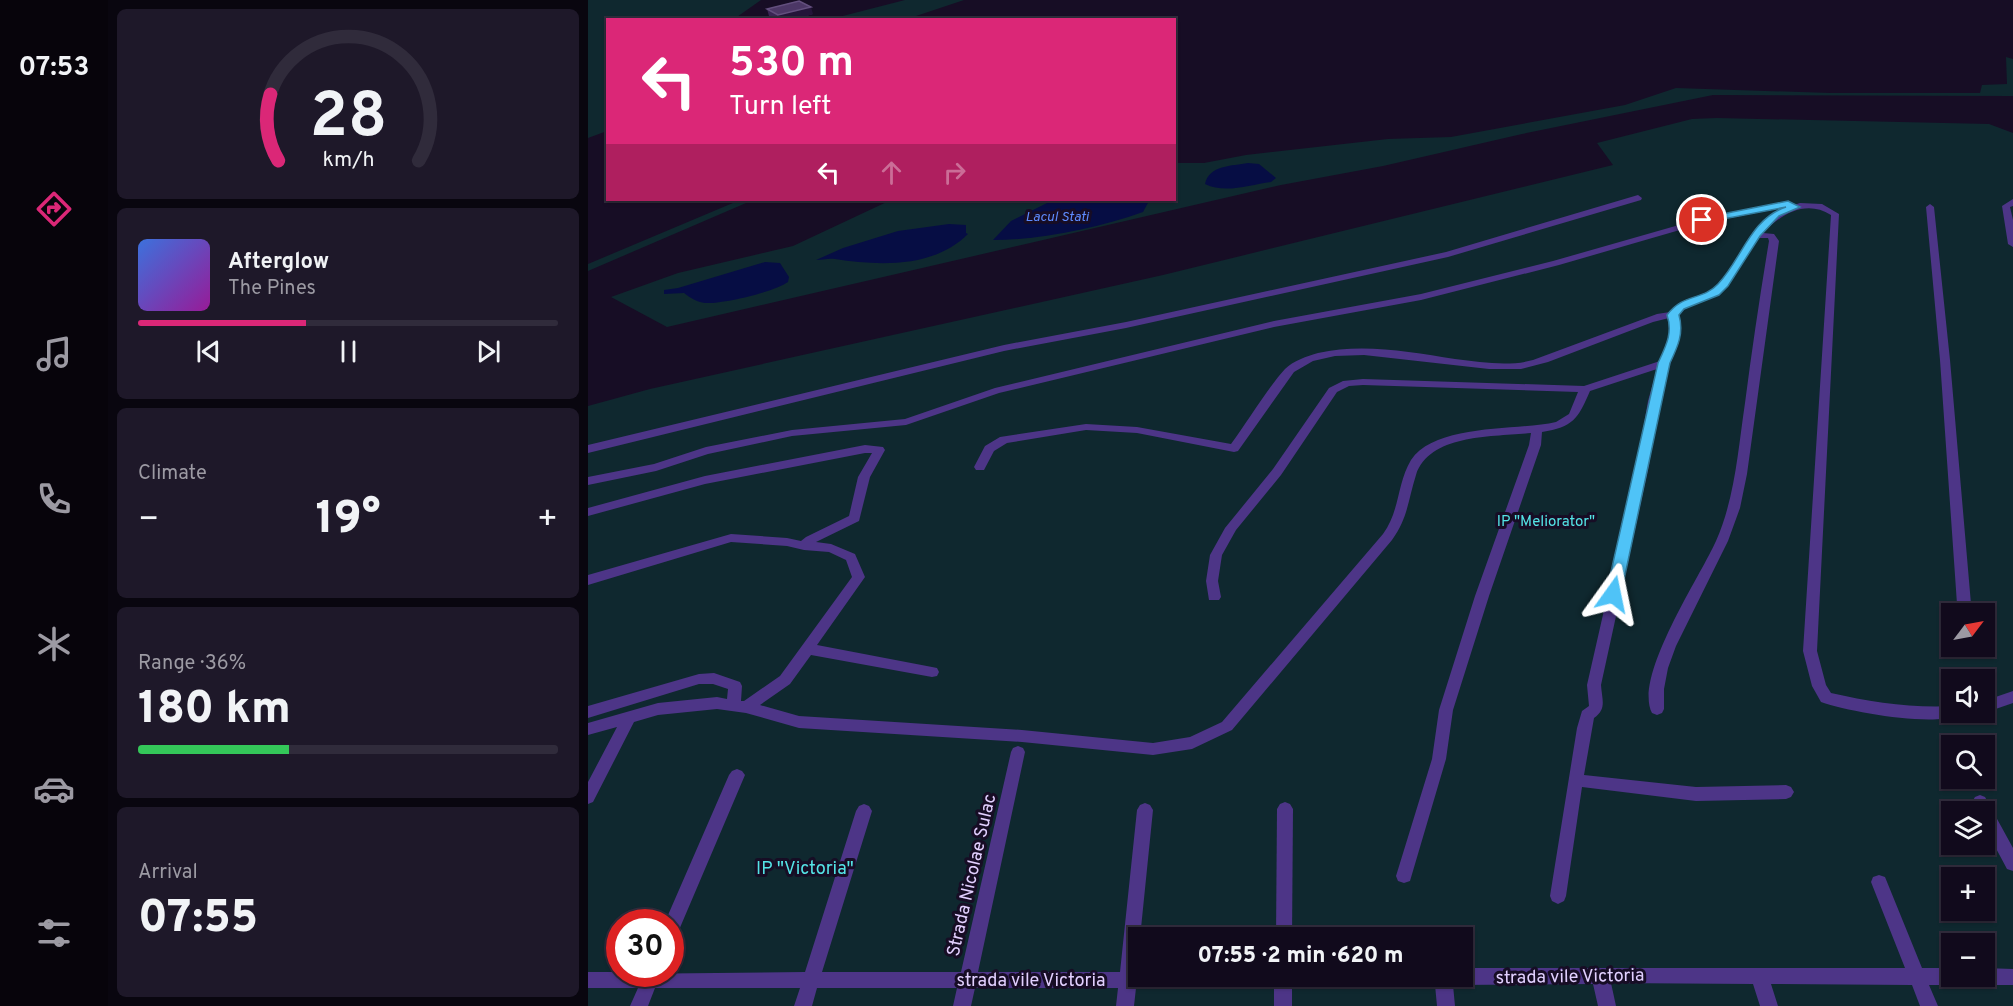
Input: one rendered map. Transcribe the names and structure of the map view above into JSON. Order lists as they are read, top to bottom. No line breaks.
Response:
{"streets":{"street":["Strada Nicolae Sulac","strada vile Victoria"]},"crossings":[["Strada Nicolae Sulac","strada vile Victoria"]],"water":["Lacul Stati"],"parks":["IP \"Meliorator\"","IP \"Victoria\""],"north":"top right","page":{"tabs":"07:53","turn":["530 m","Turn left"],"song":["Afterglow","The Pines"],"tile":["Climate",["Range · 36%","180 km"],["Arrival","07:55"]],"heat":["−","19°","+"],"map_buttons":["+","−"],"limit":"30","trip":"07:55 · 2 min · 620 m","gauge":["28","km/h"]}}
